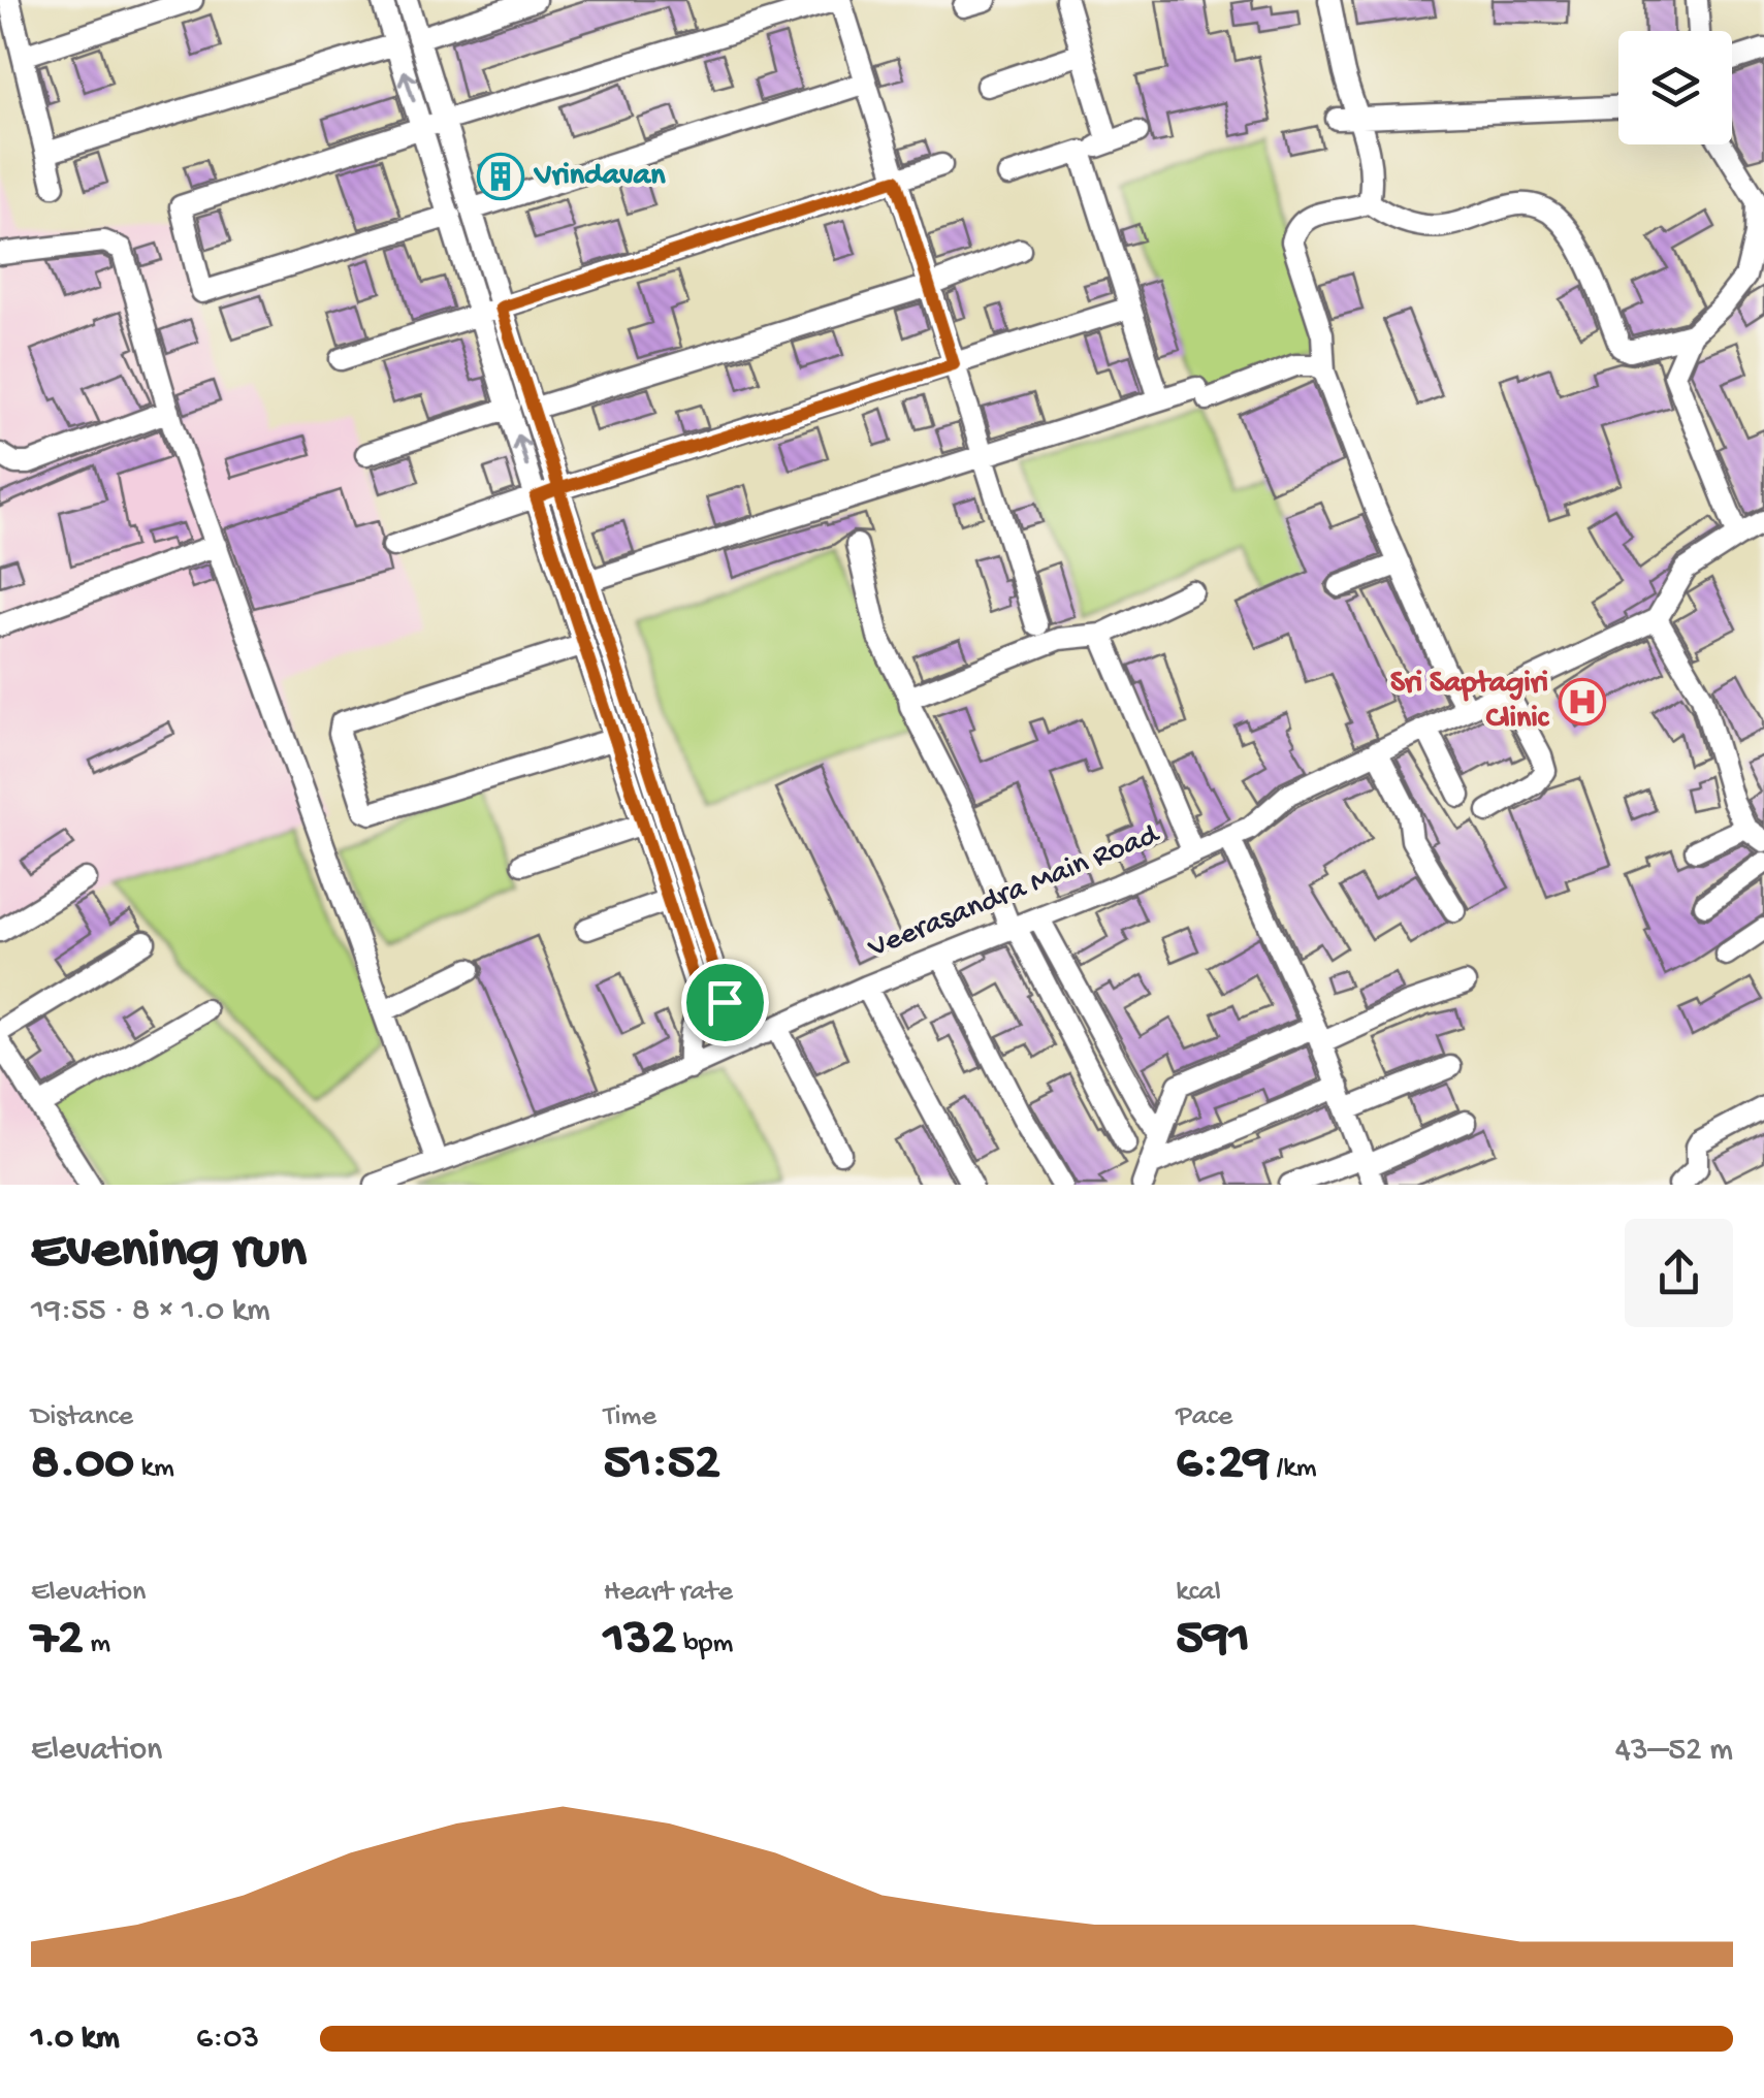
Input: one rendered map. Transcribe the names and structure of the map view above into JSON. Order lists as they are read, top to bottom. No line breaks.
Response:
{"streets":{"street":["Veerasandra Main Road"]},"places":{"building":["Vrindavan"],"hospital":["Sri Saptagiri Clinic"]},"page":{"heading":["Evening run","19:55 · 8 × 1.0 km"],"stats":[["Distance","8.00 km"],["Time","51:52"],["Pace","6:29 /km"],["Elevation","72 m"],["Heart rate","132 bpm"],["kcal","591"]],"chart":["Elevation","43–52 m"],"list":[{"name":"1.0 km","note":"6:03"}]}}
